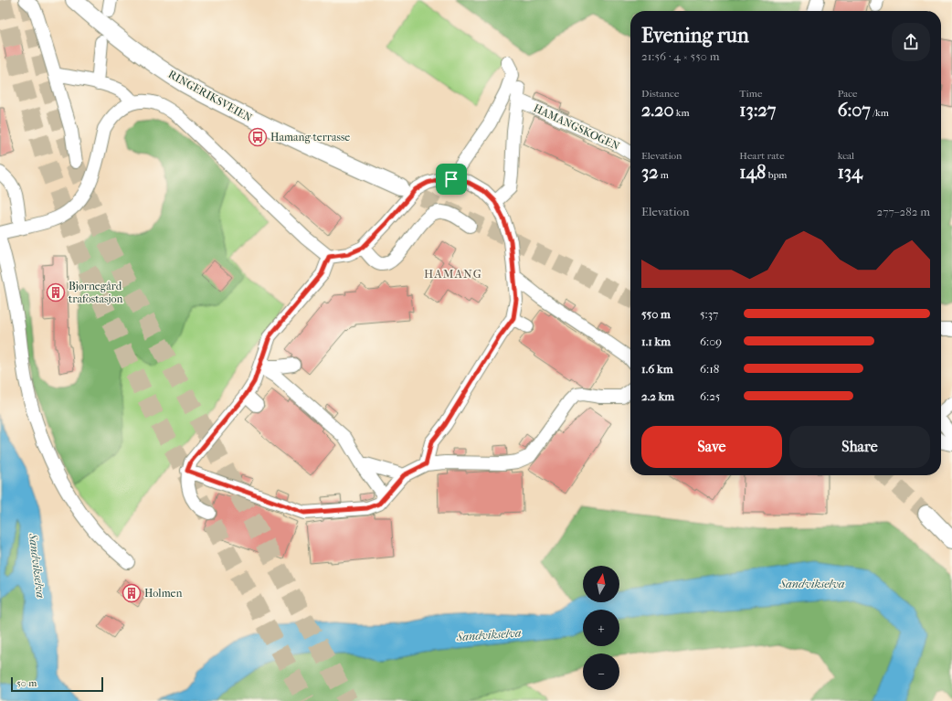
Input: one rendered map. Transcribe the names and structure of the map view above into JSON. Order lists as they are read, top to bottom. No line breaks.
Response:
{"streets":{"main road":["RINGERIKSVEIEN"],"street":["HAMANGSKOGEN"]},"districts":["HAMANG"],"water":["Sandvikselva"],"places":{"bus stop":["Hamang terrasse"],"building":["Bjørnegård trafostasjon","Holmen"]},"scale_bar":"50 m","north":"top","page":{"heading":["Evening run","21:56 · 4 × 550 m"],"stats":[["Distance","2.20 km"],["Time","13:27"],["Pace","6:07 /km"],["Elevation","32 m"],["Heart rate","148 bpm"],["kcal","134"]],"chart":["Elevation","277–282 m"],"list":[{"name":"550 m","note":"5:37"},{"name":"1.1 km","note":"6:09"},{"name":"1.6 km","note":"6:18"},{"name":"2.2 km","note":"6:25"}],"buttons":["Save","Share"],"map_buttons":["+","−"],"scale":"50 m"}}
